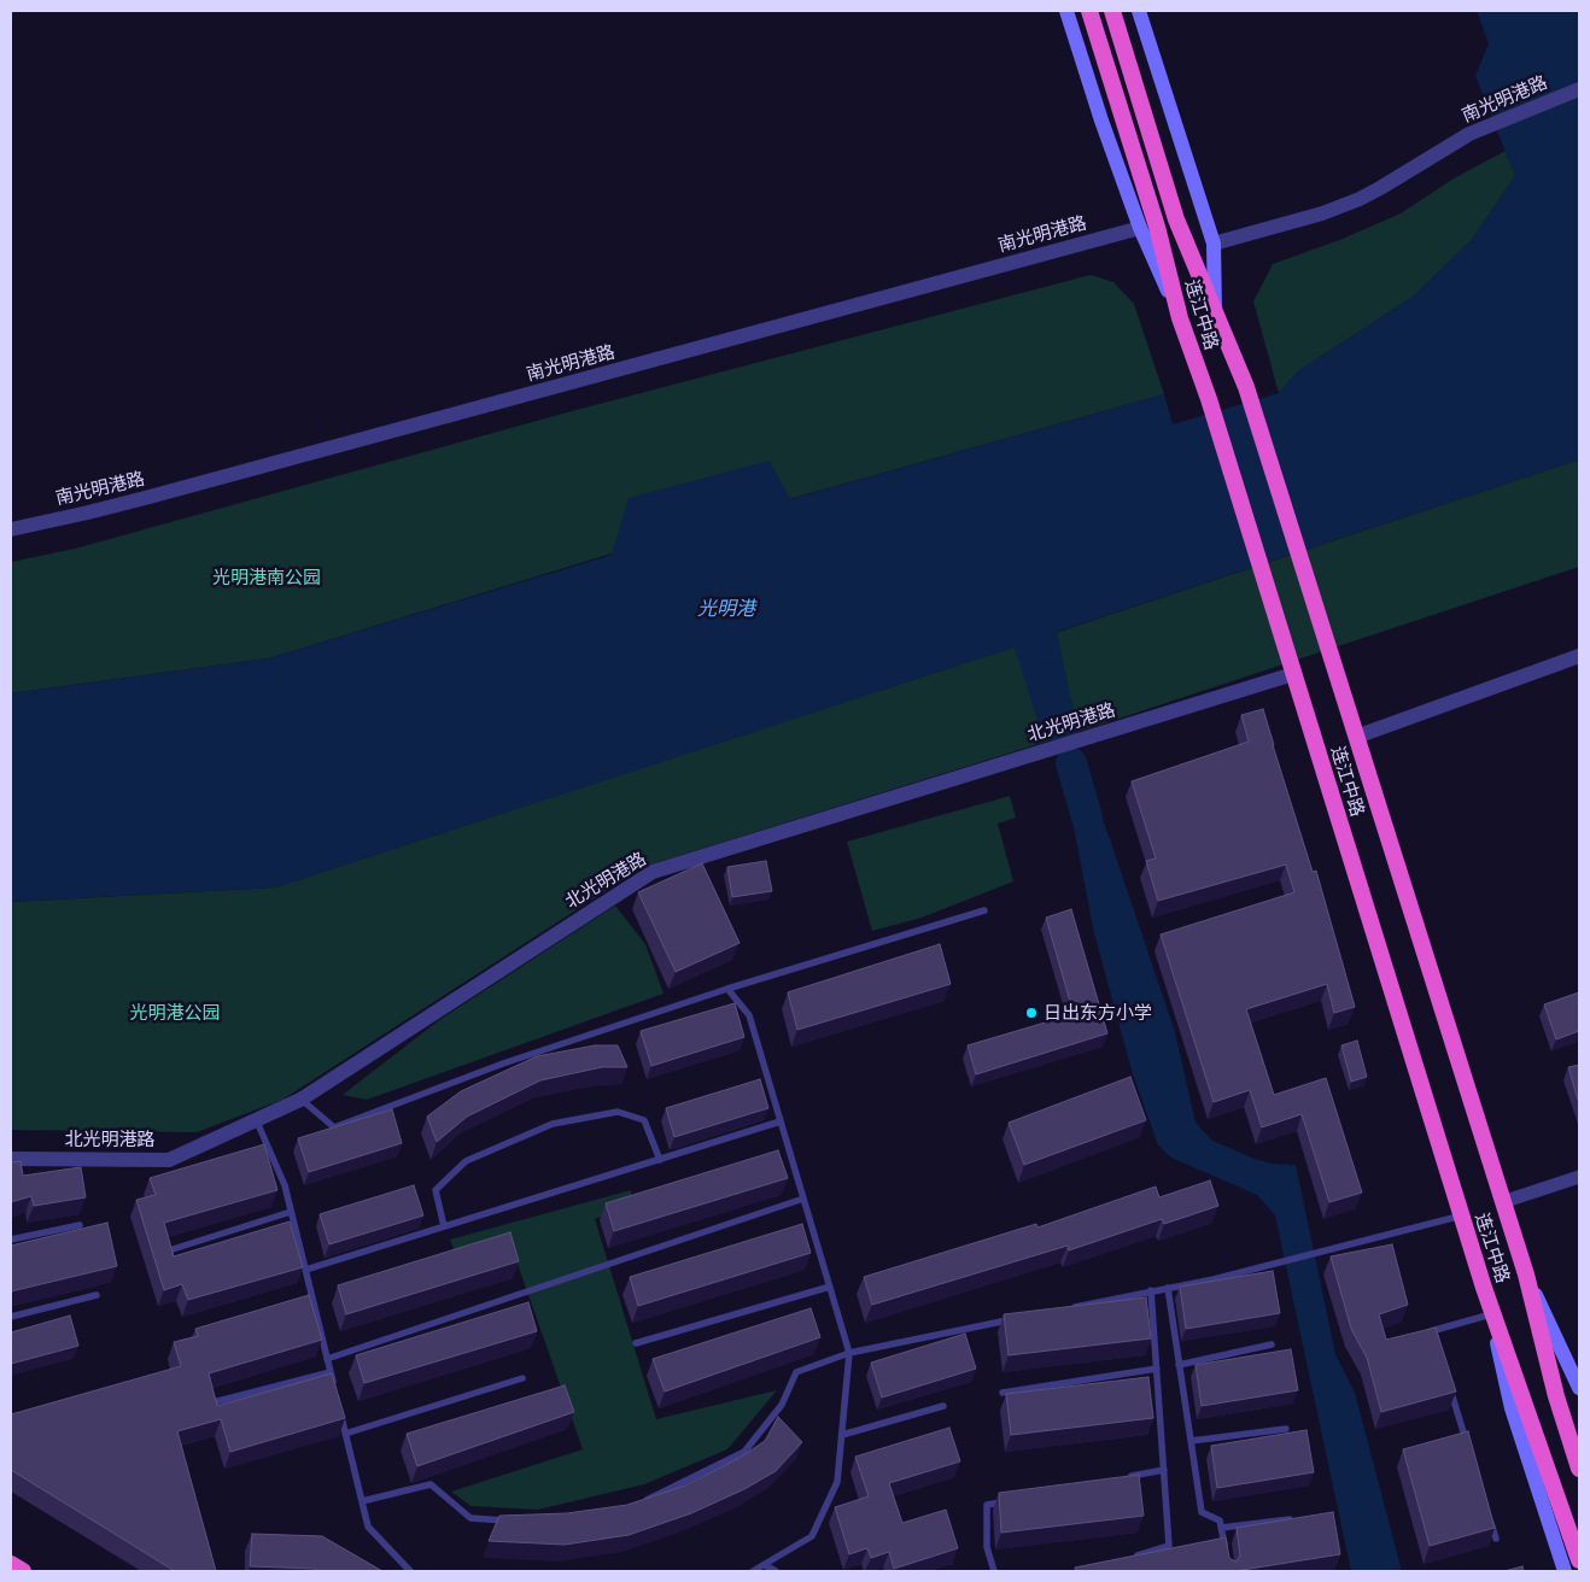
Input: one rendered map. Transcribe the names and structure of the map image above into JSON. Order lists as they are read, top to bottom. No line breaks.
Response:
{"streets":{"highway":["连江中路"],"street":["南光明港路","北光明港路"]},"crossings":[["南光明港路","连江中路"],["连江中路","北光明港路"]],"water":["光明港"],"parks":["光明港南公园","光明港公园"],"places":["日出东方小学"]}
